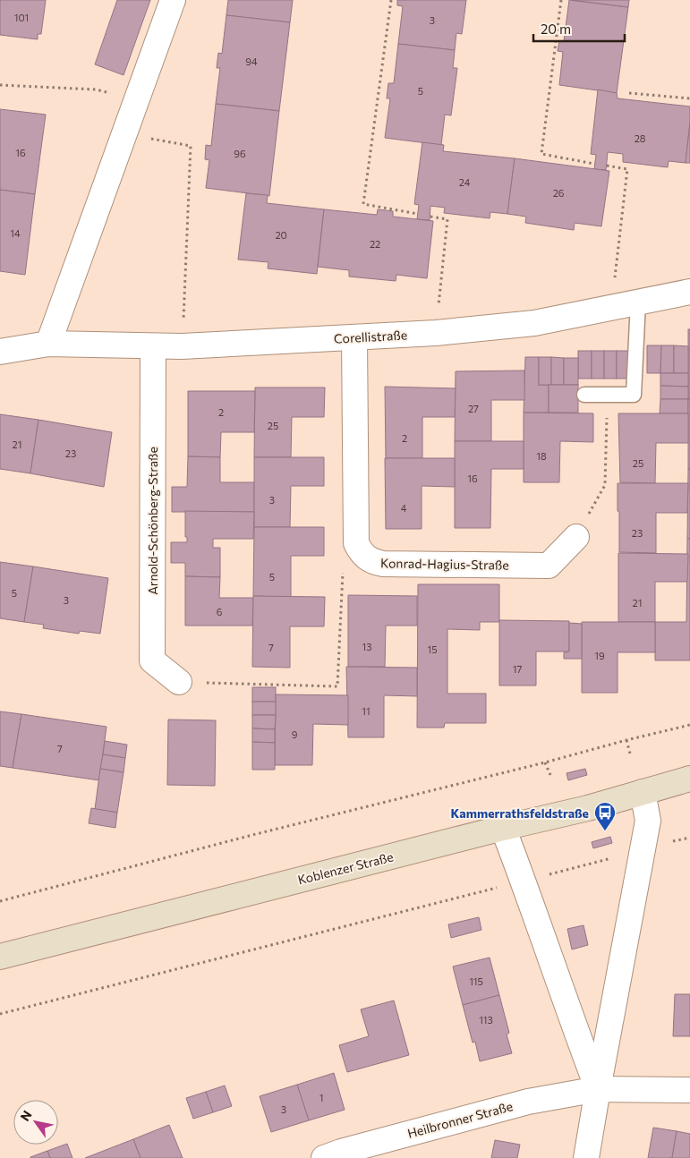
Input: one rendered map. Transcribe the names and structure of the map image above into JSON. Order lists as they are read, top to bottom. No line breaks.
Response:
{"streets":{"main road":["Koblenzer Straße"],"street":["Corellistraße","Arnold-Schönberg-Straße","Konrad-Hagius-Straße","Heilbronner Straße"]},"crossings":[["Corellistraße","Arnold-Schönberg-Straße"]],"places":{"bus stop":["Kammerrathsfeldstraße"]},"house_numbers":["101","3","94","5","28","16","96","24","26","14","20","22","27","2","25","2","21","23","18","25","16","3","4","23","5","5","3","21","6","13","7","15","19","17","11","9","7","115","113","1","3"],"scale_bar":"20 m","north":"top left"}
